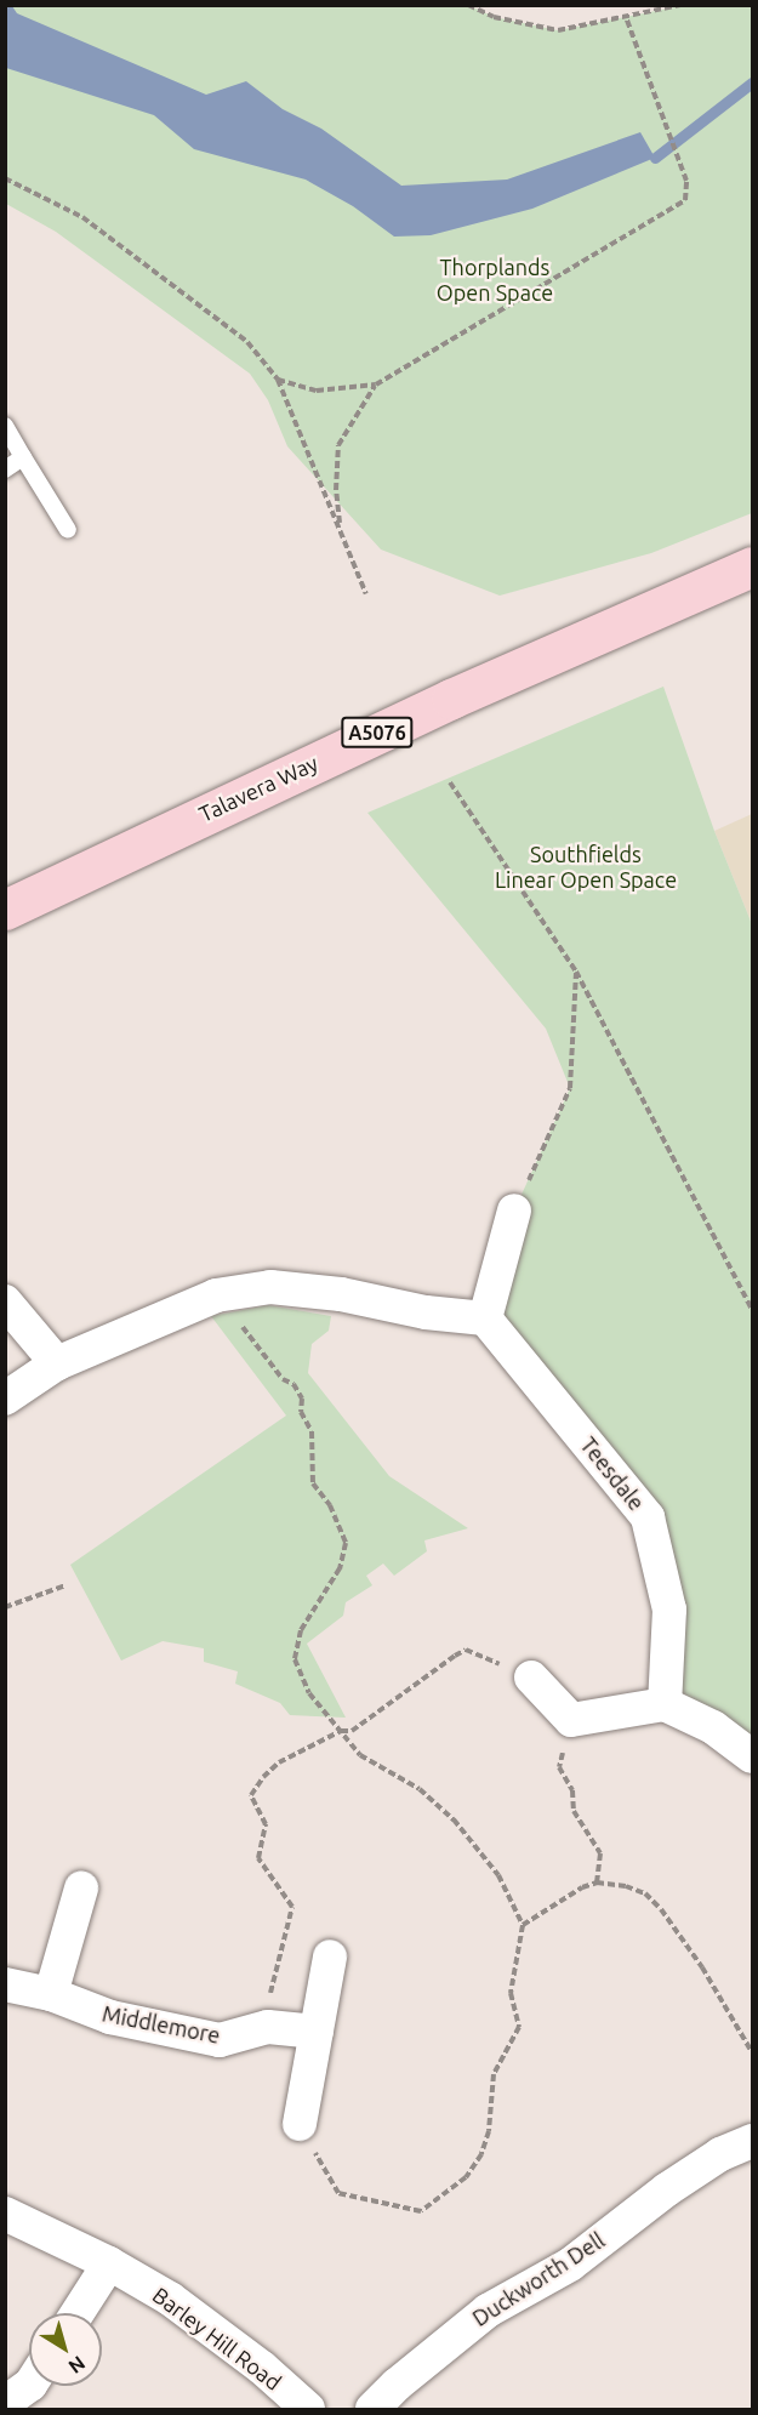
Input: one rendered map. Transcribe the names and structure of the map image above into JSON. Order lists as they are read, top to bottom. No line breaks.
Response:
{"streets":{"main road":["A5076","Talavera Way"],"street":["Teesdale","Middlemore","Duckworth Dell","Barley Hill Road"]},"parks":["Thorplands Open Space","Southfields Linear Open Space"],"north":"bottom right"}
